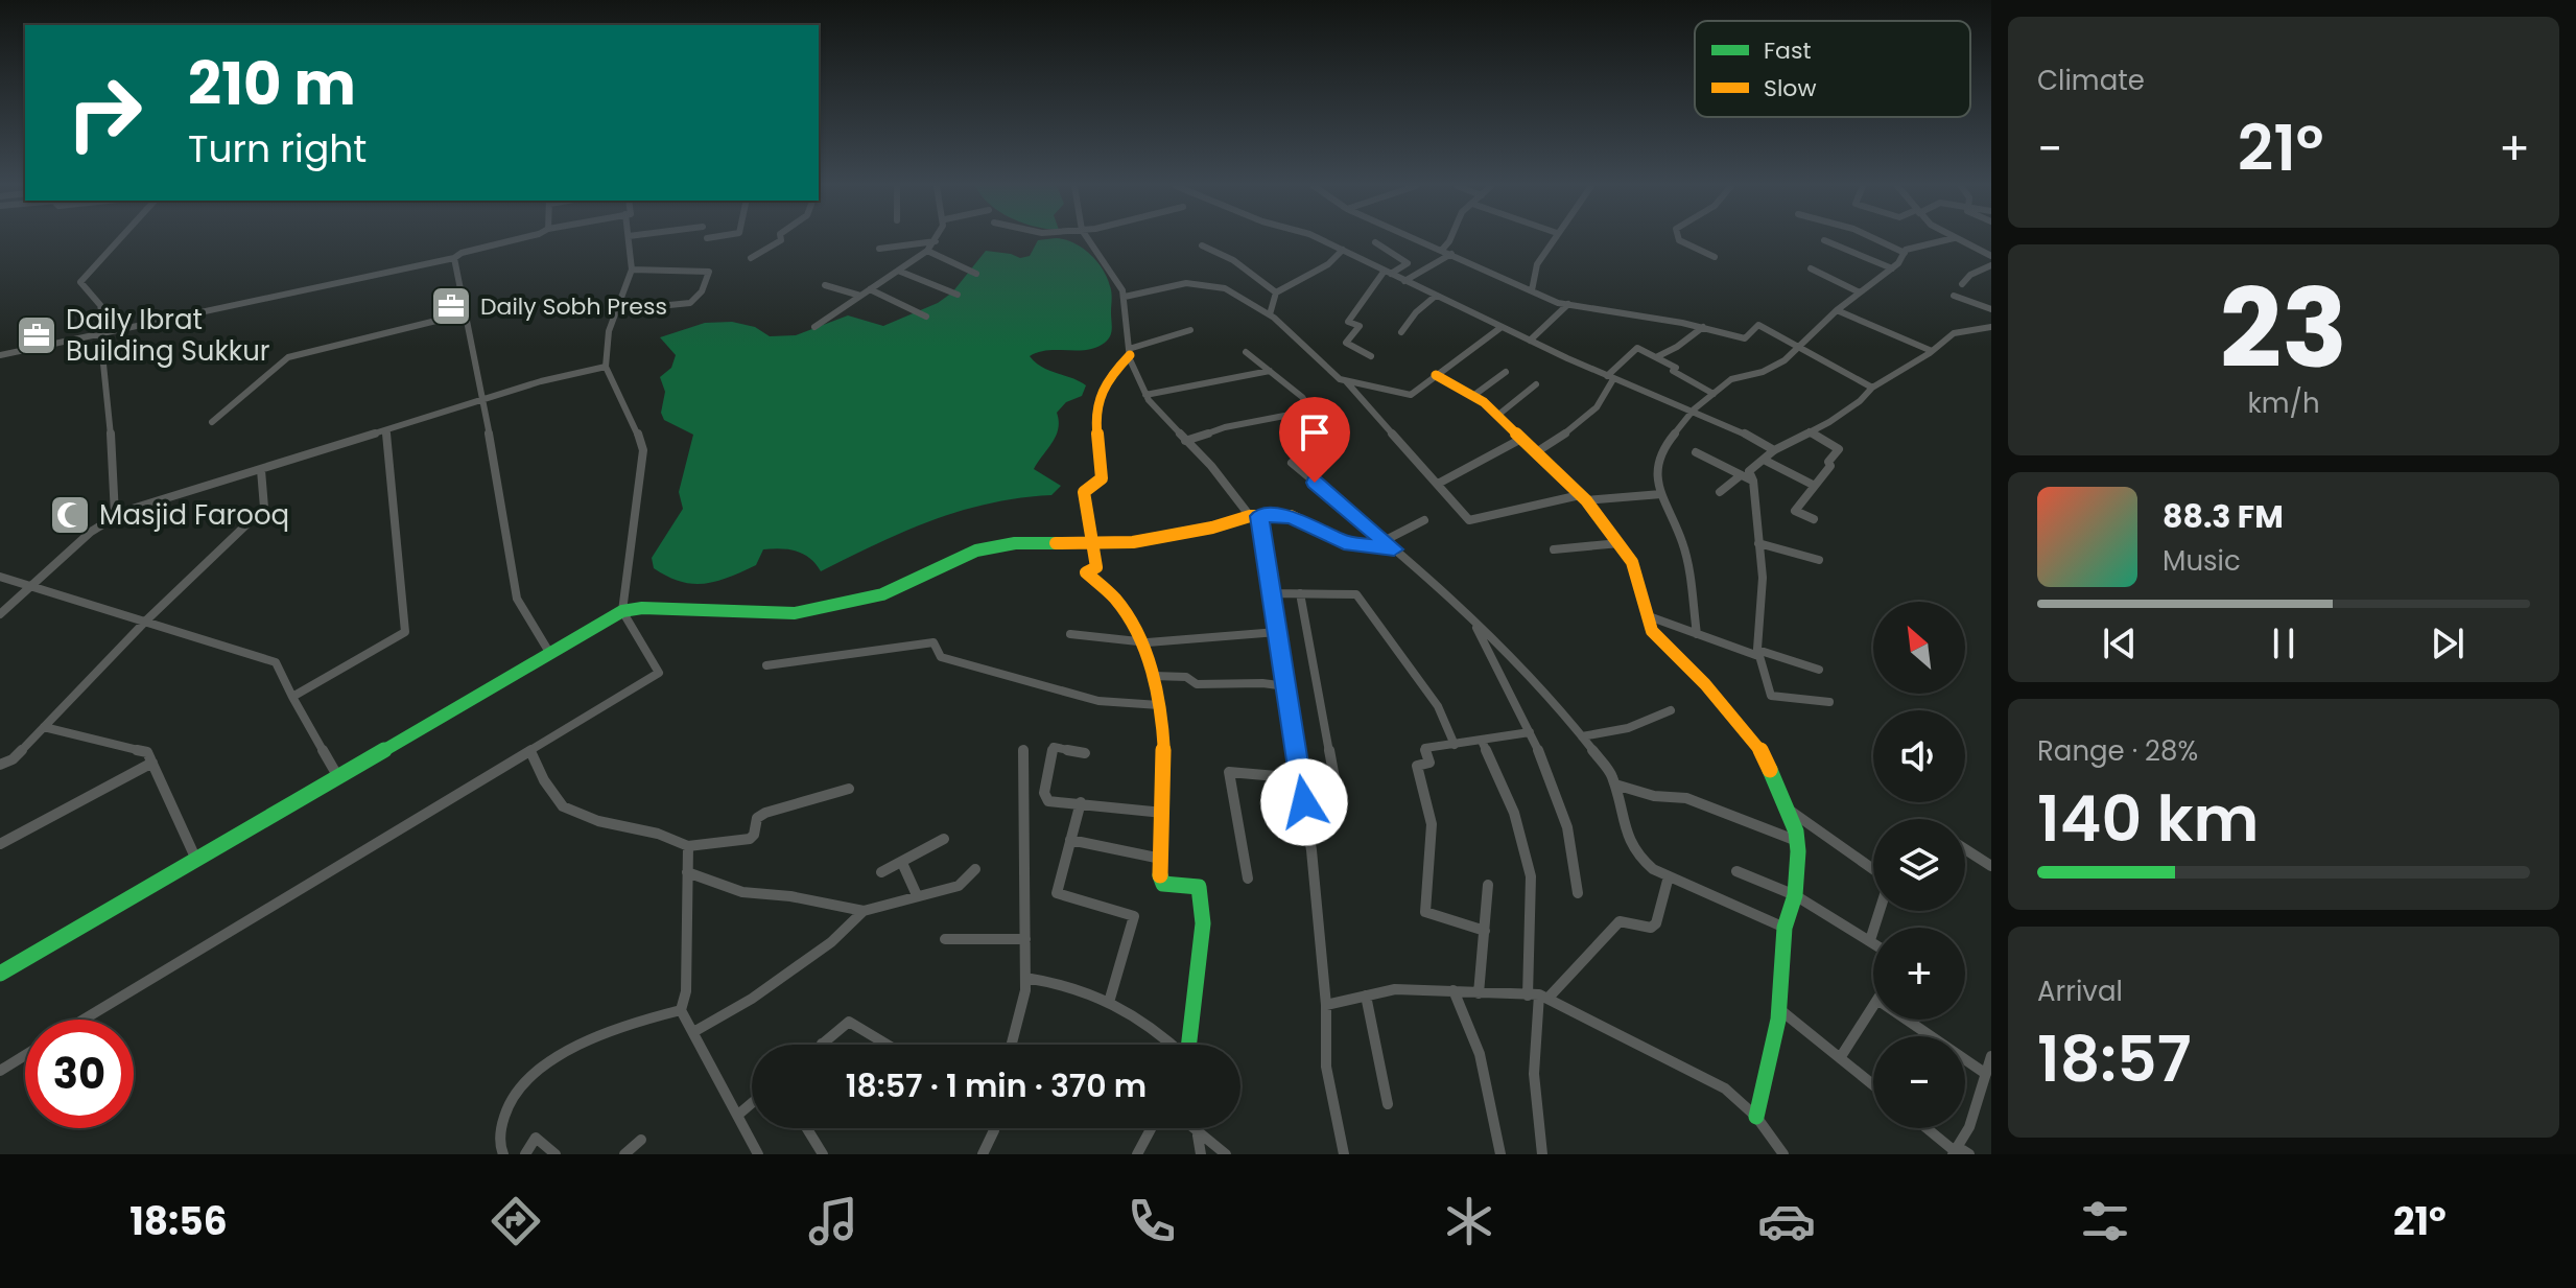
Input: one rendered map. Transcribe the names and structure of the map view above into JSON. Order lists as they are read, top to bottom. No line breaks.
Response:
{"places":{"office":["Daily Sobh Press","Daily Ibrat Building Sukkur"],"mosque":["Masjid Farooq"]},"legend":["Fast","Slow"],"north":"top left","page":{"tile":["Climate",["23","km/h"],["Range · 28%","140 km"],["Arrival","18:57"]],"turn":["210 m","Turn right"],"heat":["−","21°","+"],"song":["88.3 FM","Music"],"map_buttons":["+","−"],"limit":"30","trip":"18:57 · 1 min · 370 m","tabs":["18:56","21°"]}}
